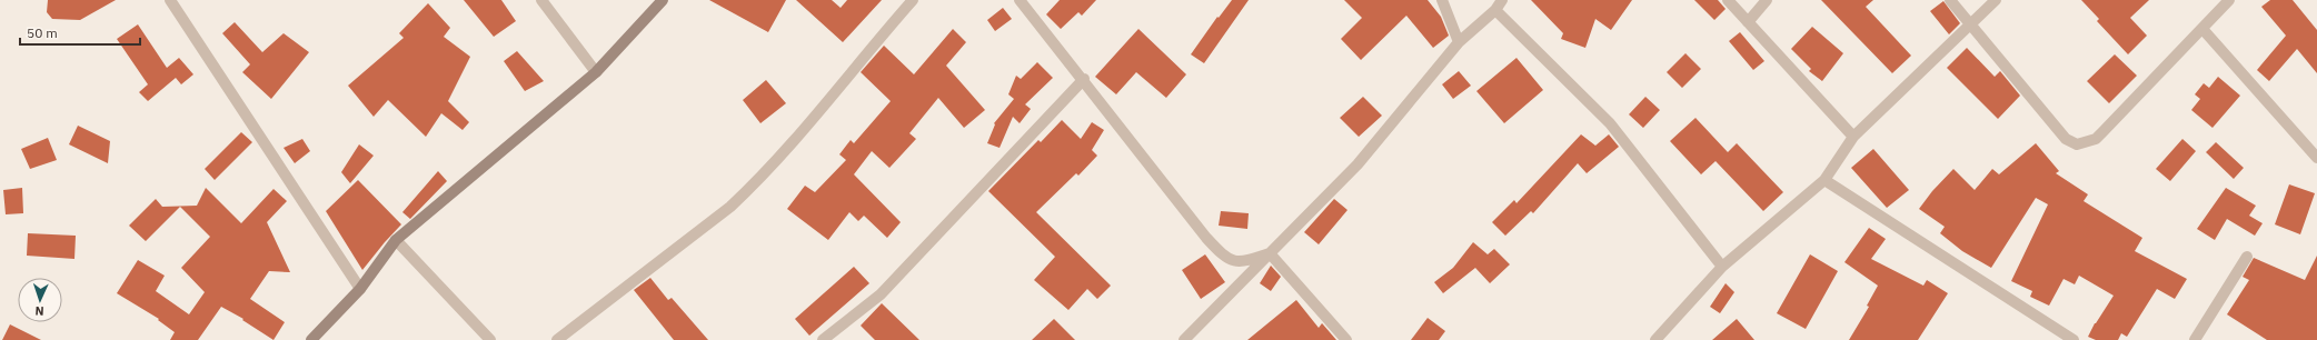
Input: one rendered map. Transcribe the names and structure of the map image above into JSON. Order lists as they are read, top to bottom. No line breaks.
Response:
{"scale_bar":"50 m","north":"bottom"}
